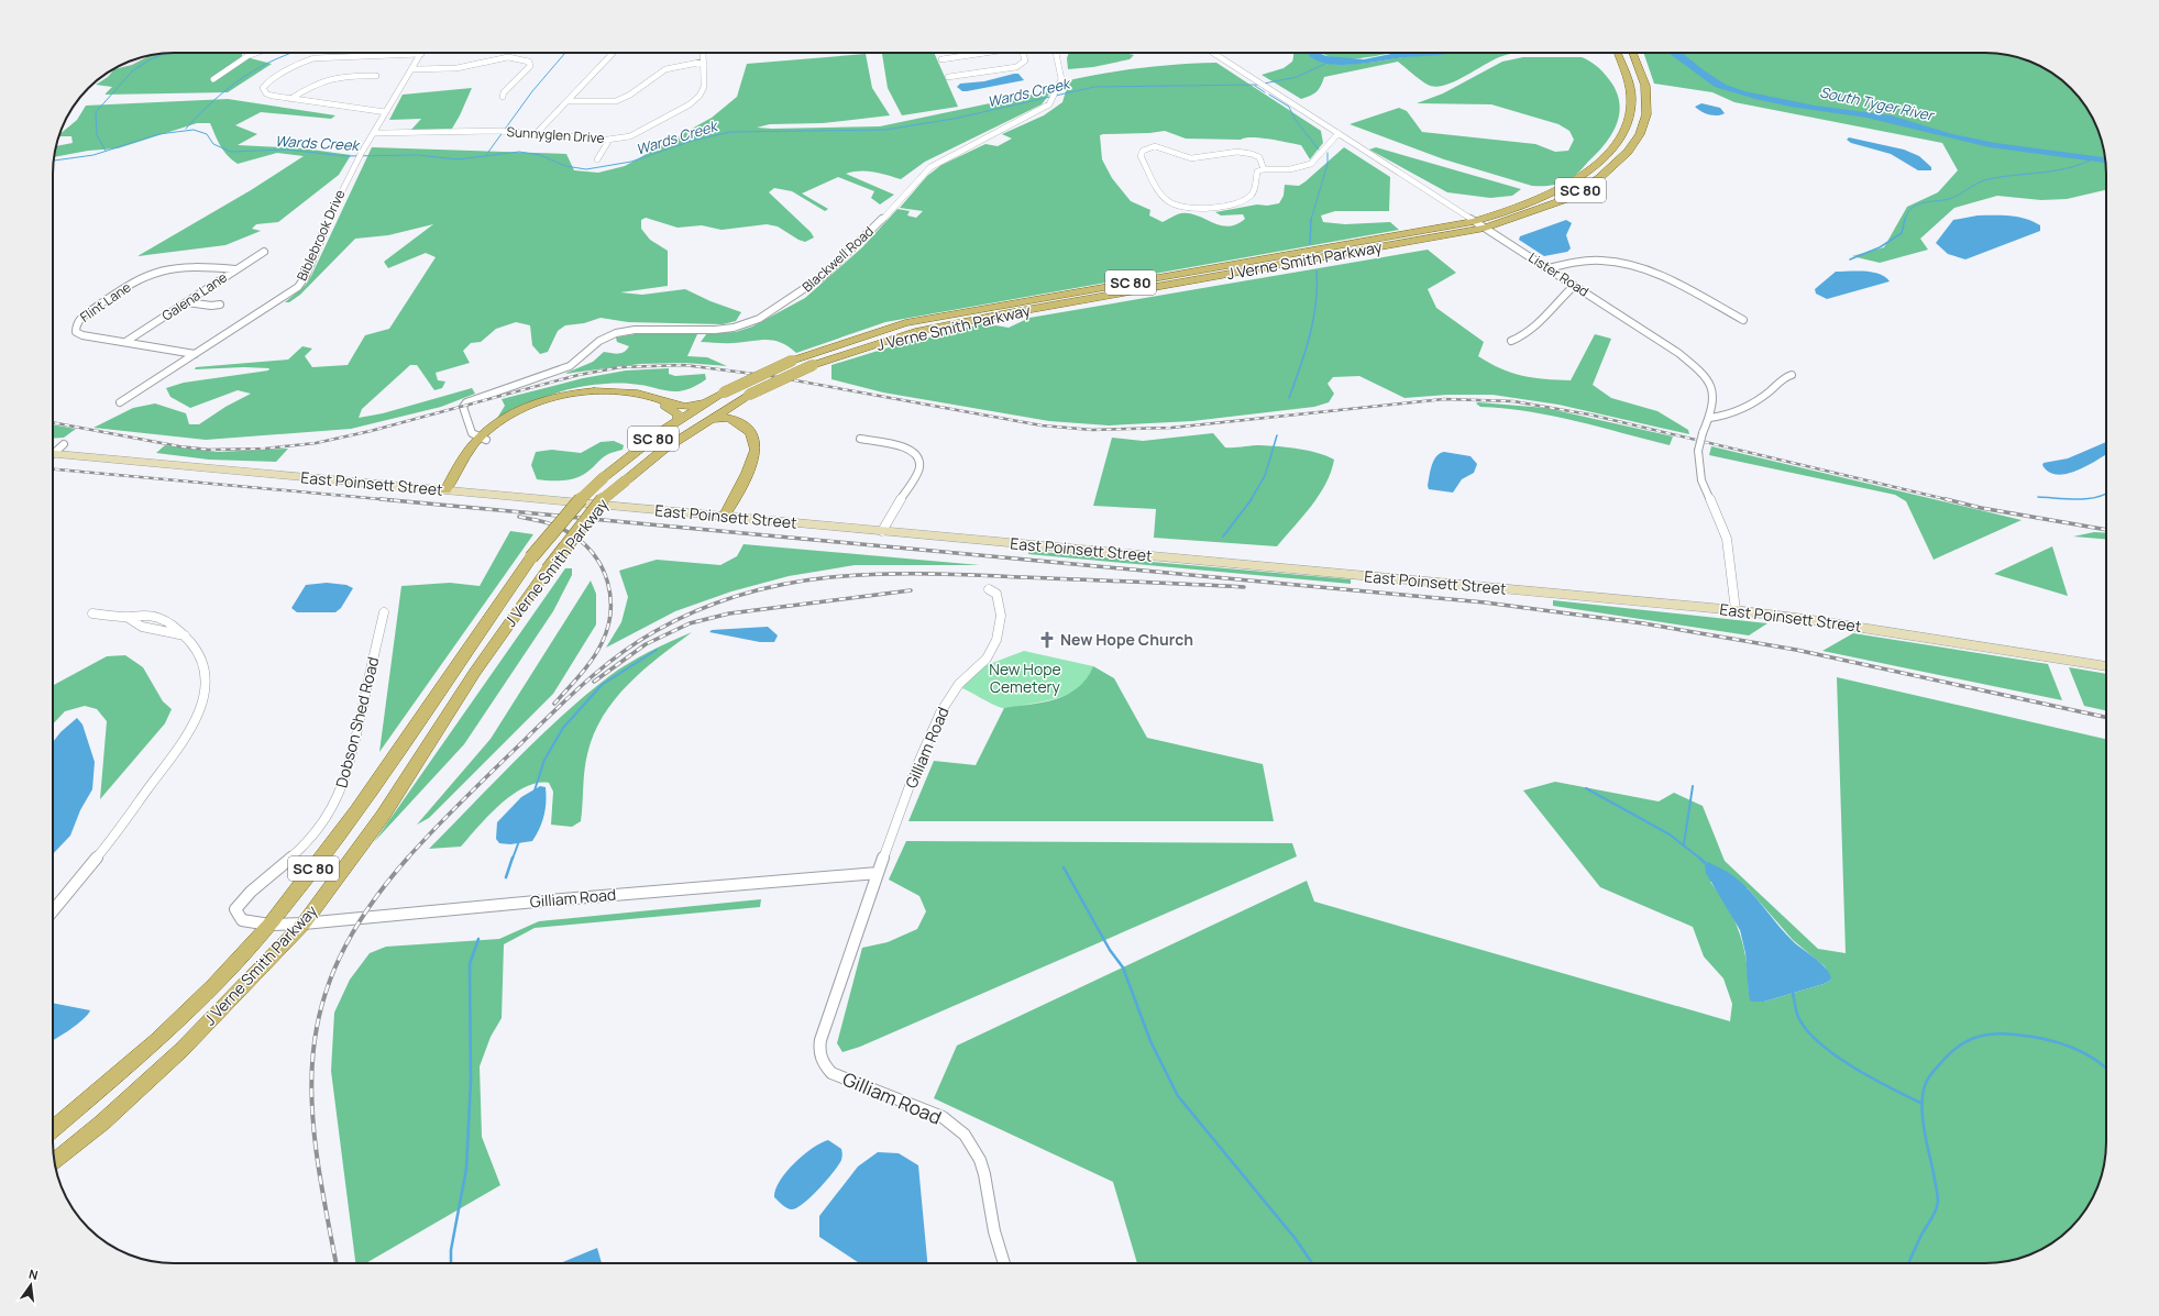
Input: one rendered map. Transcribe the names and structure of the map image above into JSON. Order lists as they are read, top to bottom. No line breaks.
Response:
{"streets":{"main road":["SC 80","J Verne Smith Parkway","East Poinsett Street"],"street":["Sunnyglen Drive","Biblebrook Drive","Blackwell Road","Lister Road","Galena Lane","Flint Lane","Dobson Shed Road","Gilliam Road"]},"crossings":[["Sunnyglen Drive","Biblebrook Drive"],["Biblebrook Drive","Flint Lane"],["J Verne Smith Parkway","Lister Road"],["J Verne Smith Parkway","Dobson Shed Road"],["J Verne Smith Parkway","Gilliam Road"],["Lister Road","East Poinsett Street"],["Galena Lane","Flint Lane"],["Dobson Shed Road","Gilliam Road"]],"water":["Wards Creek","South Tyger River"],"parks":["New Hope Cemetery"],"places":{"church":["New Hope Church"]},"north":"top"}
